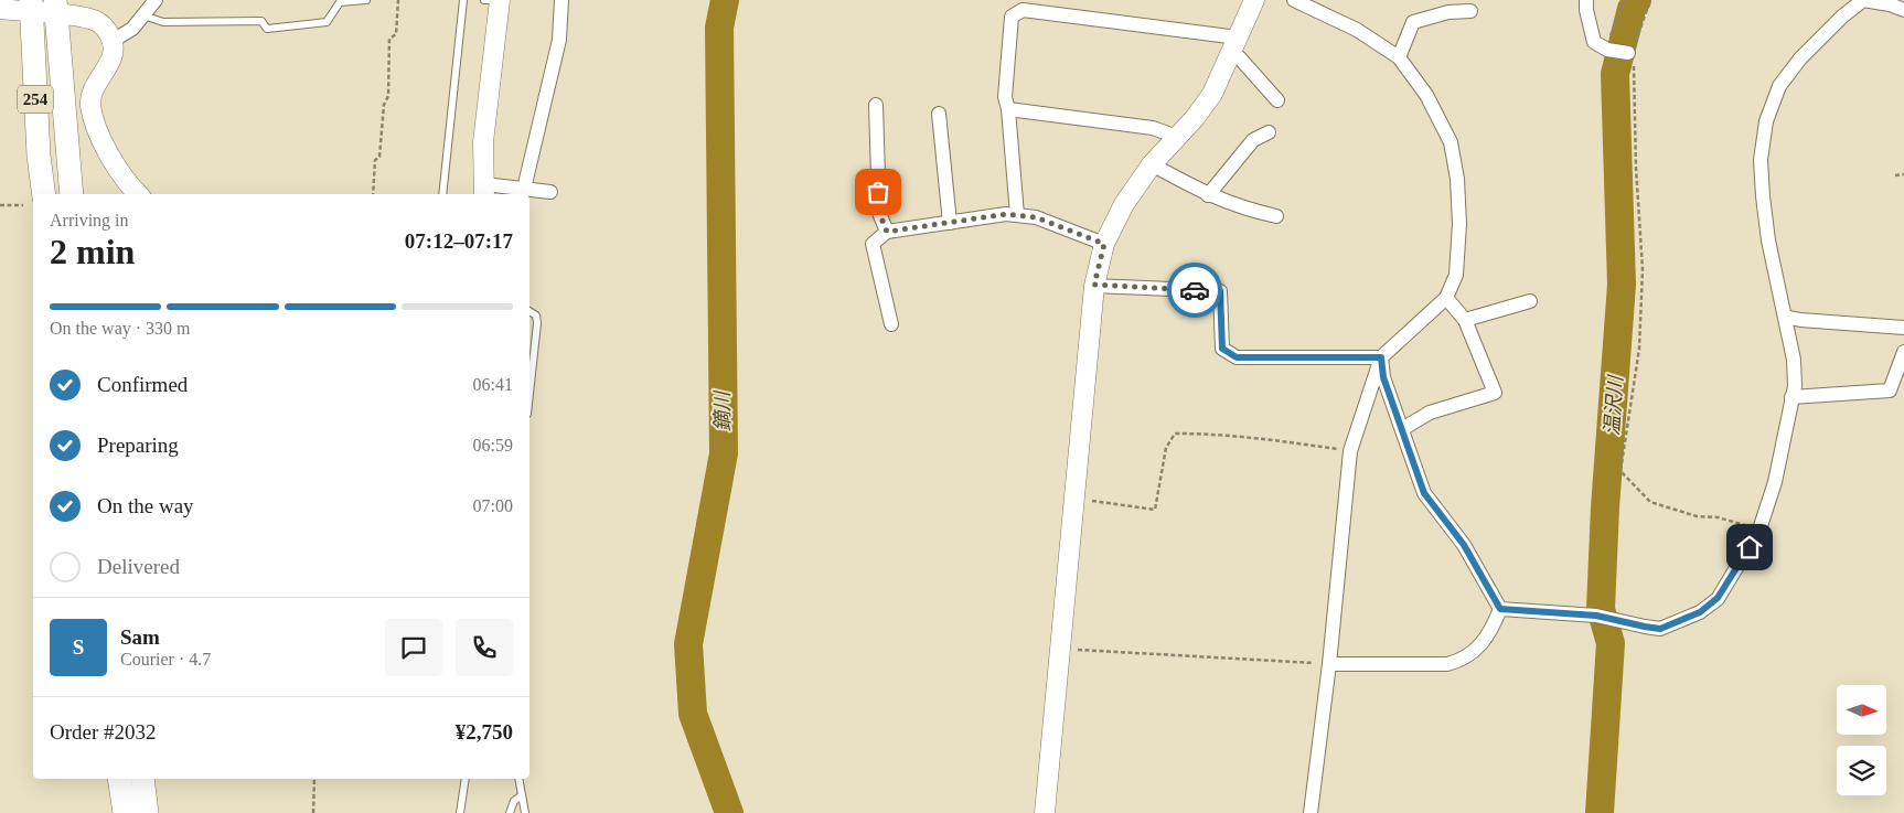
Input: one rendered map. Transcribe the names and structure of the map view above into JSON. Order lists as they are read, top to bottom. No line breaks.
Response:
{"streets":{"highway":["254"]},"water":["温沢川","鏑川"],"north":"right","page":{"heading":["2 min","Arriving in","07:12–07:17"],"panel":["Sam","Courier · 4.7","Order #2032","¥2,750"],"bar":"On the way · 330 m","list":[["Confirmed","06:41"],["Preparing","06:59"],["On the way","07:00"],"Delivered"],"round":"S"}}
